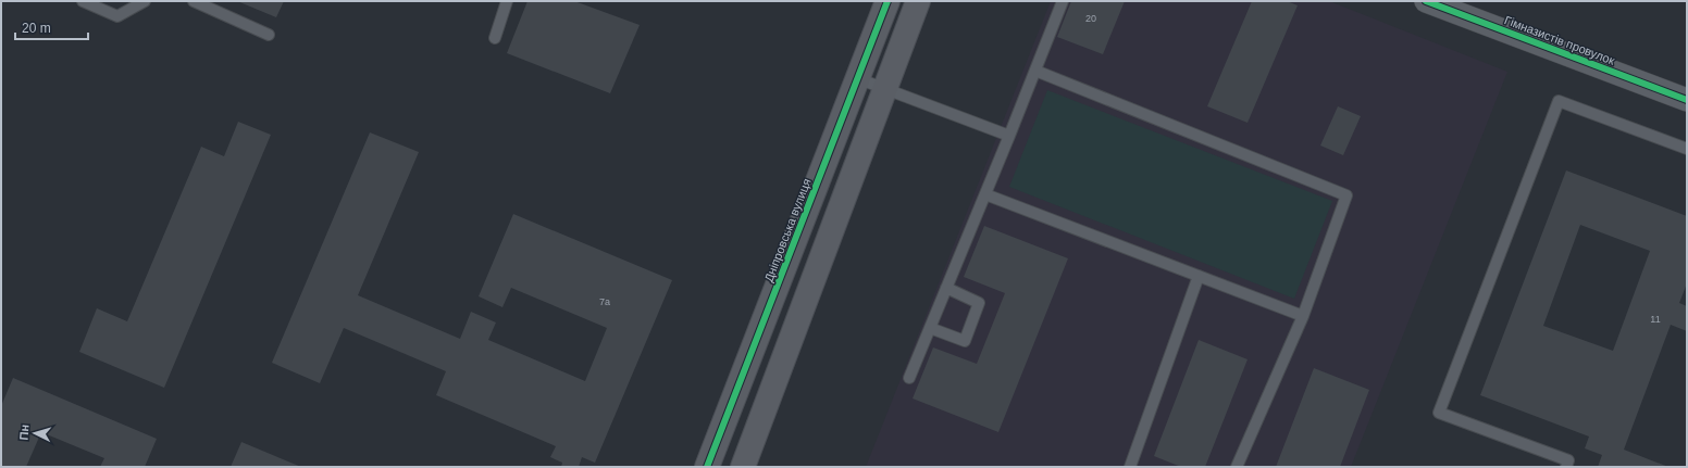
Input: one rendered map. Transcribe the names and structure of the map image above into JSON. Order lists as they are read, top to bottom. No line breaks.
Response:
{"streets":{"street":["Гімназистів провулок","Дніпровська вулиця"]},"house_numbers":["20","7а","11"],"scale_bar":"20 m","north":"left"}
